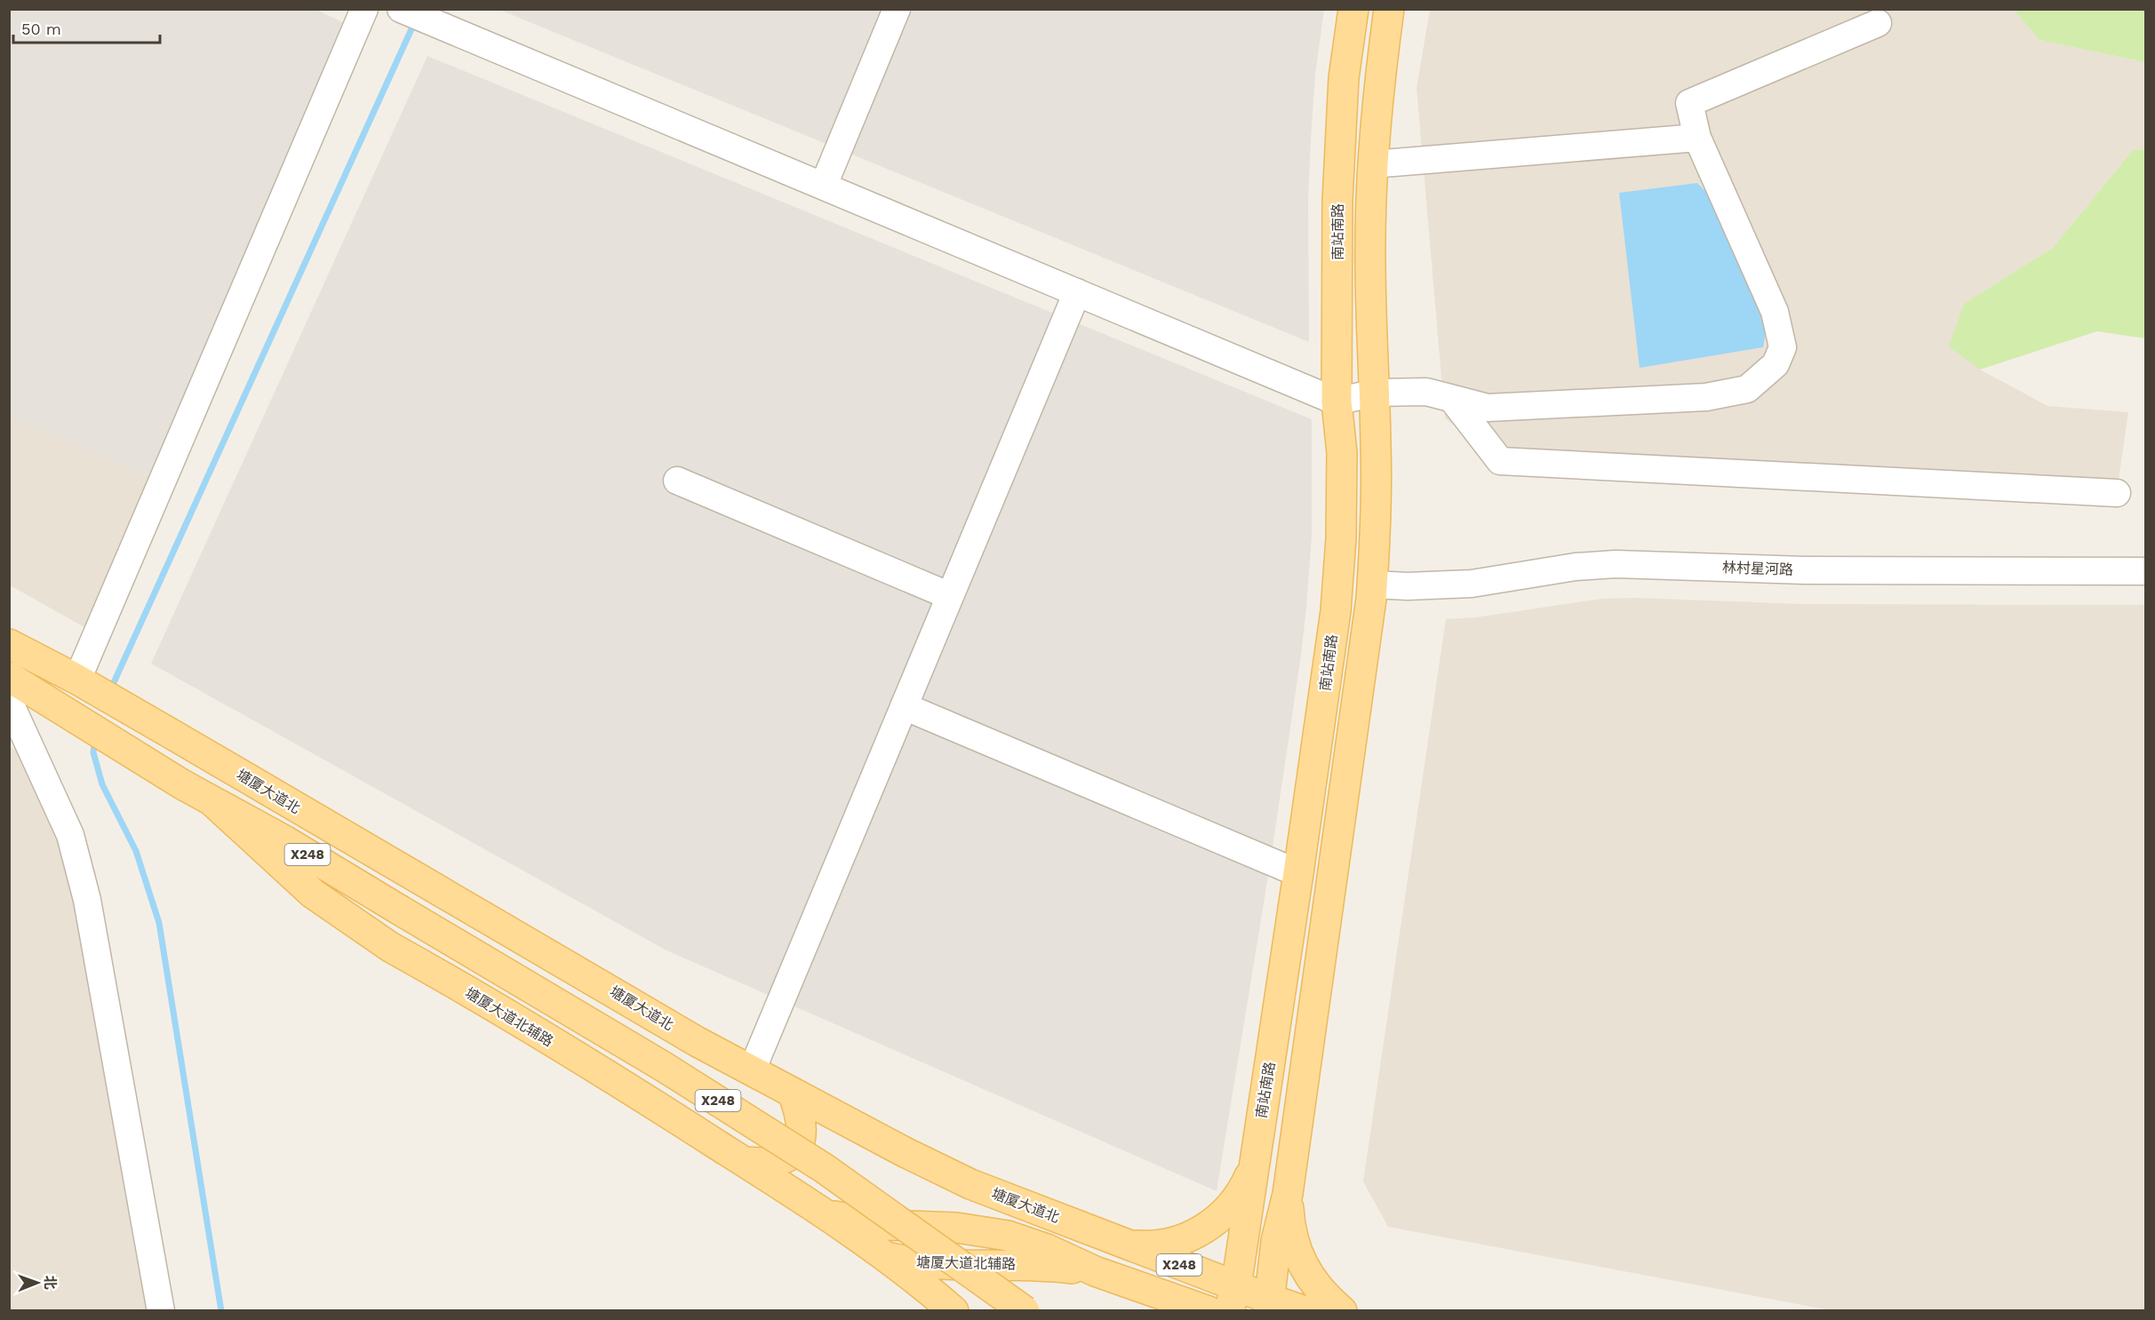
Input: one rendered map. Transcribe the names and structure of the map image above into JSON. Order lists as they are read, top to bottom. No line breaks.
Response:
{"streets":{"main road":["南站南路","塘厦大道北","X248","塘厦大道北辅路"],"street":["林村星河路"]},"crossings":[["南站南路","塘厦大道北"],["X248","塘厦大道北辅路"]],"scale_bar":"50 m","north":"right"}
